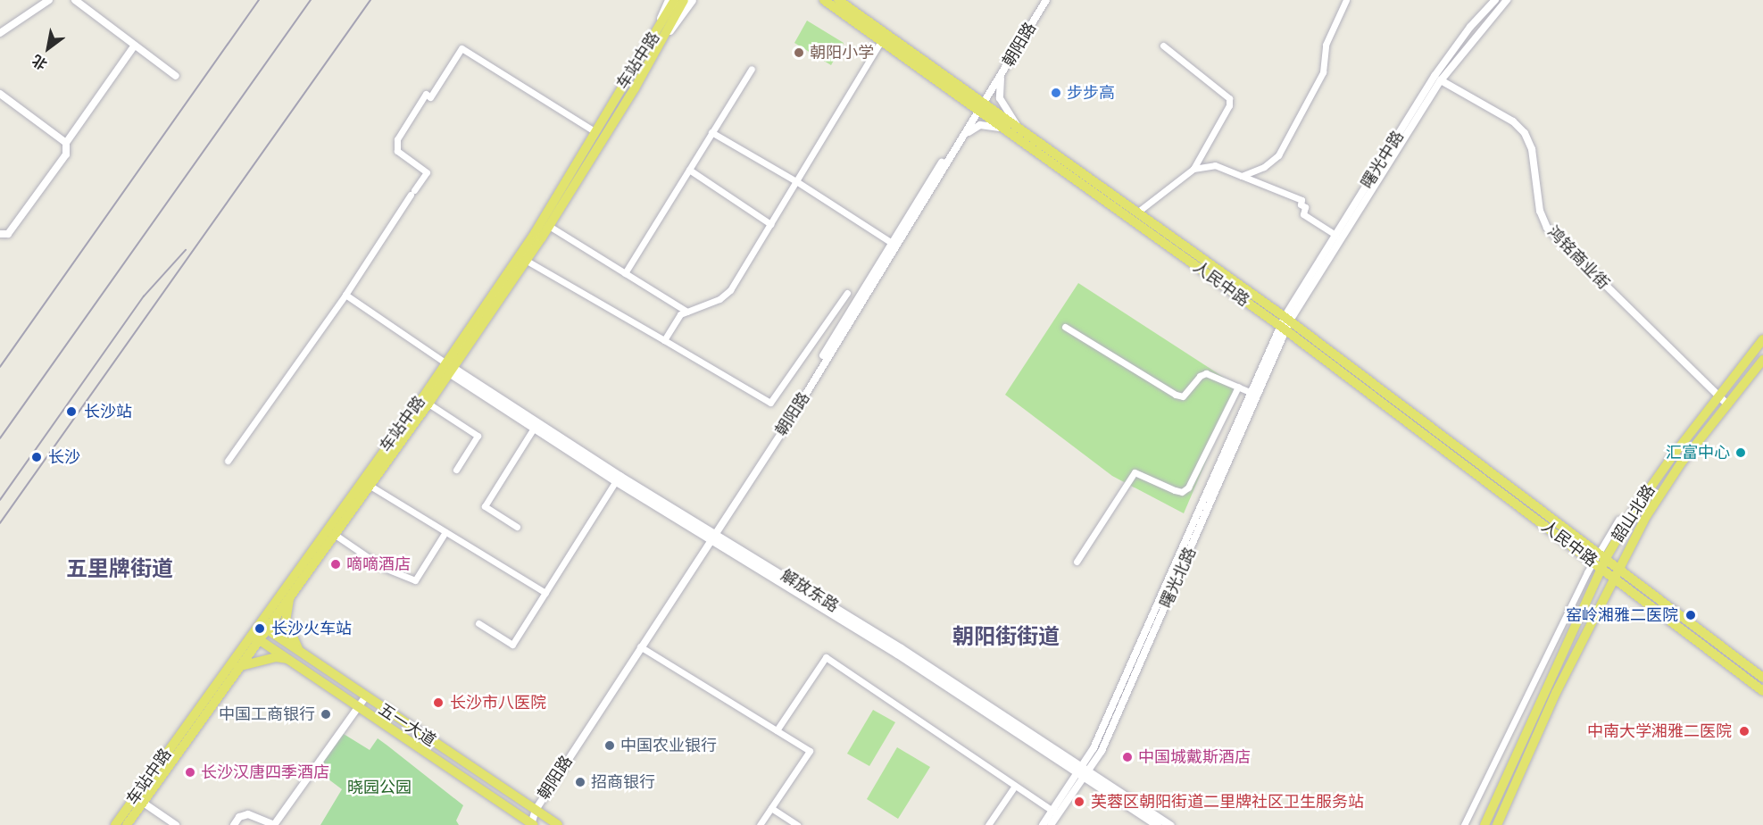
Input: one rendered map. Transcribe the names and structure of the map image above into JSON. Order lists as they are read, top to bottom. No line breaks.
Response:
{"streets":{"main road":["车站中路","人民中路","韶山北路","解放东路","五一大道"],"street":["朝阳路","曙光中路","鸿铭商业街","曙光北路"]},"crossings":[["朝阳路","人民中路"],["朝阳路","解放东路"],["朝阳路","五一大道"],["车站中路","解放东路"],["车站中路","五一大道"],["曙光中路","鸿铭商业街"],["曙光中路","人民中路"],["曙光中路","曙光北路"],["鸿铭商业街","韶山北路"],["人民中路","韶山北路"],["人民中路","曙光北路"],["曙光北路","解放东路"]],"districts":["五里牌街道","朝阳街街道"],"parks":["晓园公园"],"places":["朝阳小学","步步高","长沙站","汇富中心","长沙","嘀嘀酒店","窑岭湘雅二医院","长沙火车站","长沙市八医院","中国工商银行","中南大学湘雅二医院","中国农业银行","中国城戴斯酒店","长沙汉唐四季酒店","招商银行","芙蓉区朝阳街道二里牌社区卫生服务站"],"north":"bottom left"}
